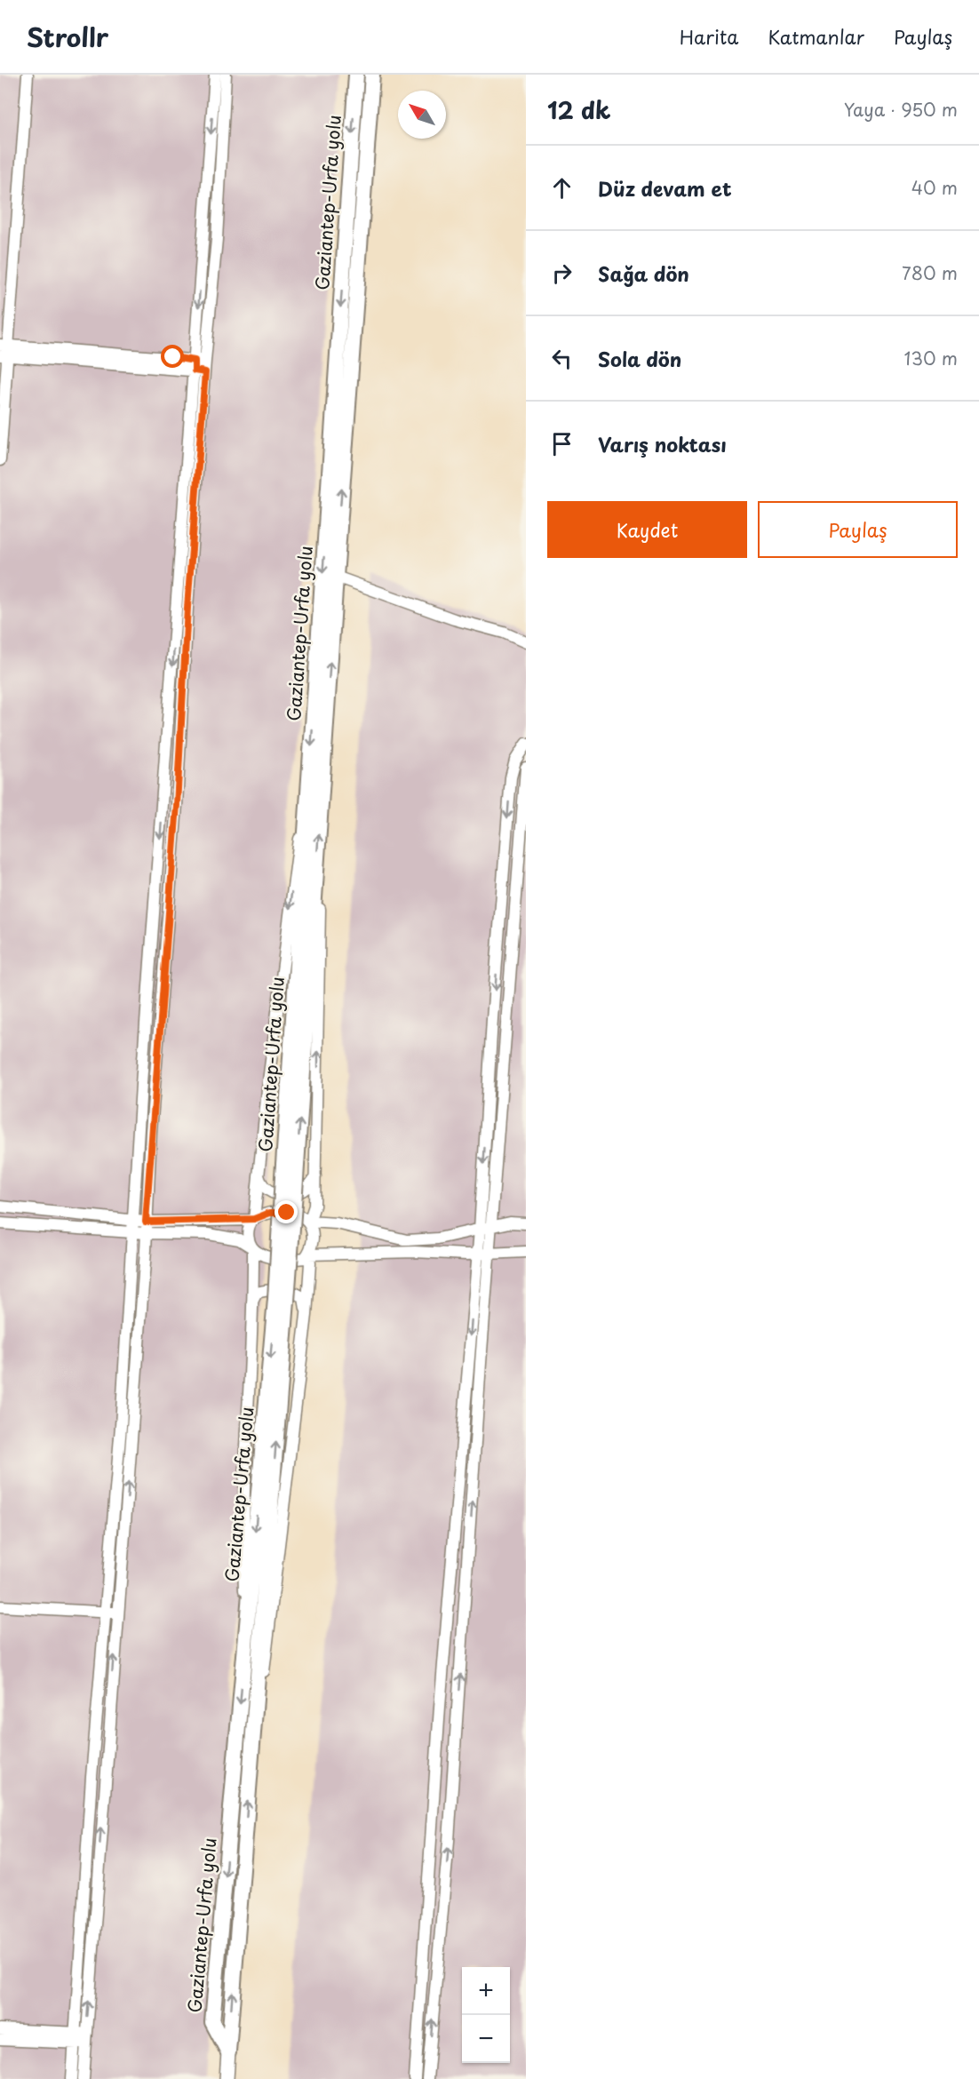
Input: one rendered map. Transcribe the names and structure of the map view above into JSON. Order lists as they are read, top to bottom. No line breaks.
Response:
{"streets":{"highway":["Gaziantep-Urfa yolu"]},"north":"top left","page":{"header":"Strollr","nav":["Harita","Katmanlar","Paylaş"],"heading":["12 dk","Yaya · 950 m"],"list":[["Düz devam et","40 m"],["Sağa dön","780 m"],["Sola dön","130 m"],"Varış noktası"],"buttons":["Kaydet","Paylaş"],"map_buttons":["+","−"]}}
